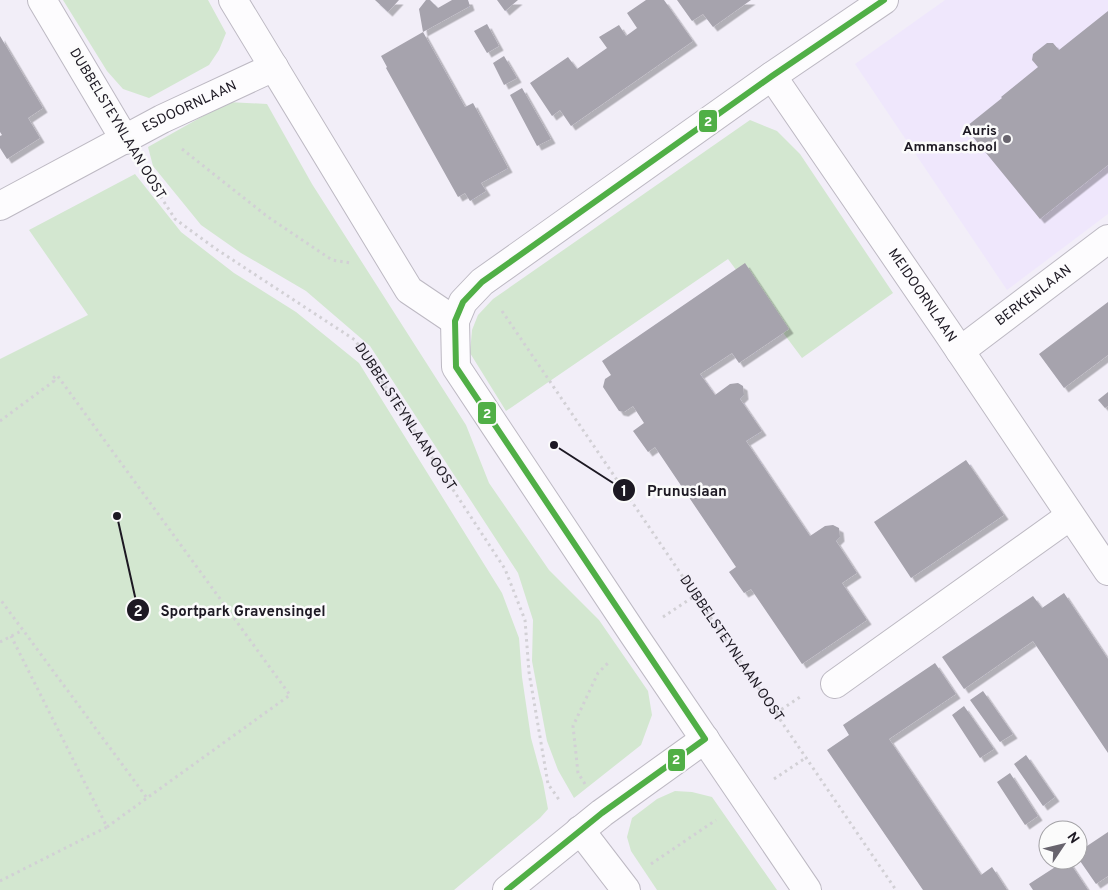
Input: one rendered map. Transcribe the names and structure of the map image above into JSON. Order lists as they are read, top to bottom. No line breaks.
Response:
{"streets":{"street":["ESDOORNLAAN","DUBBELSTEYNLAAN OOST","BERKENLAAN","MEIDOORNLAAN"]},"crossings":[["ESDOORNLAAN","DUBBELSTEYNLAAN OOST"],["BERKENLAAN","MEIDOORNLAAN"]],"places":["Auris Ammanschool","Prunuslaan","Sportpark Gravensingel"],"lines":["transit line 2"],"north":"top right"}
